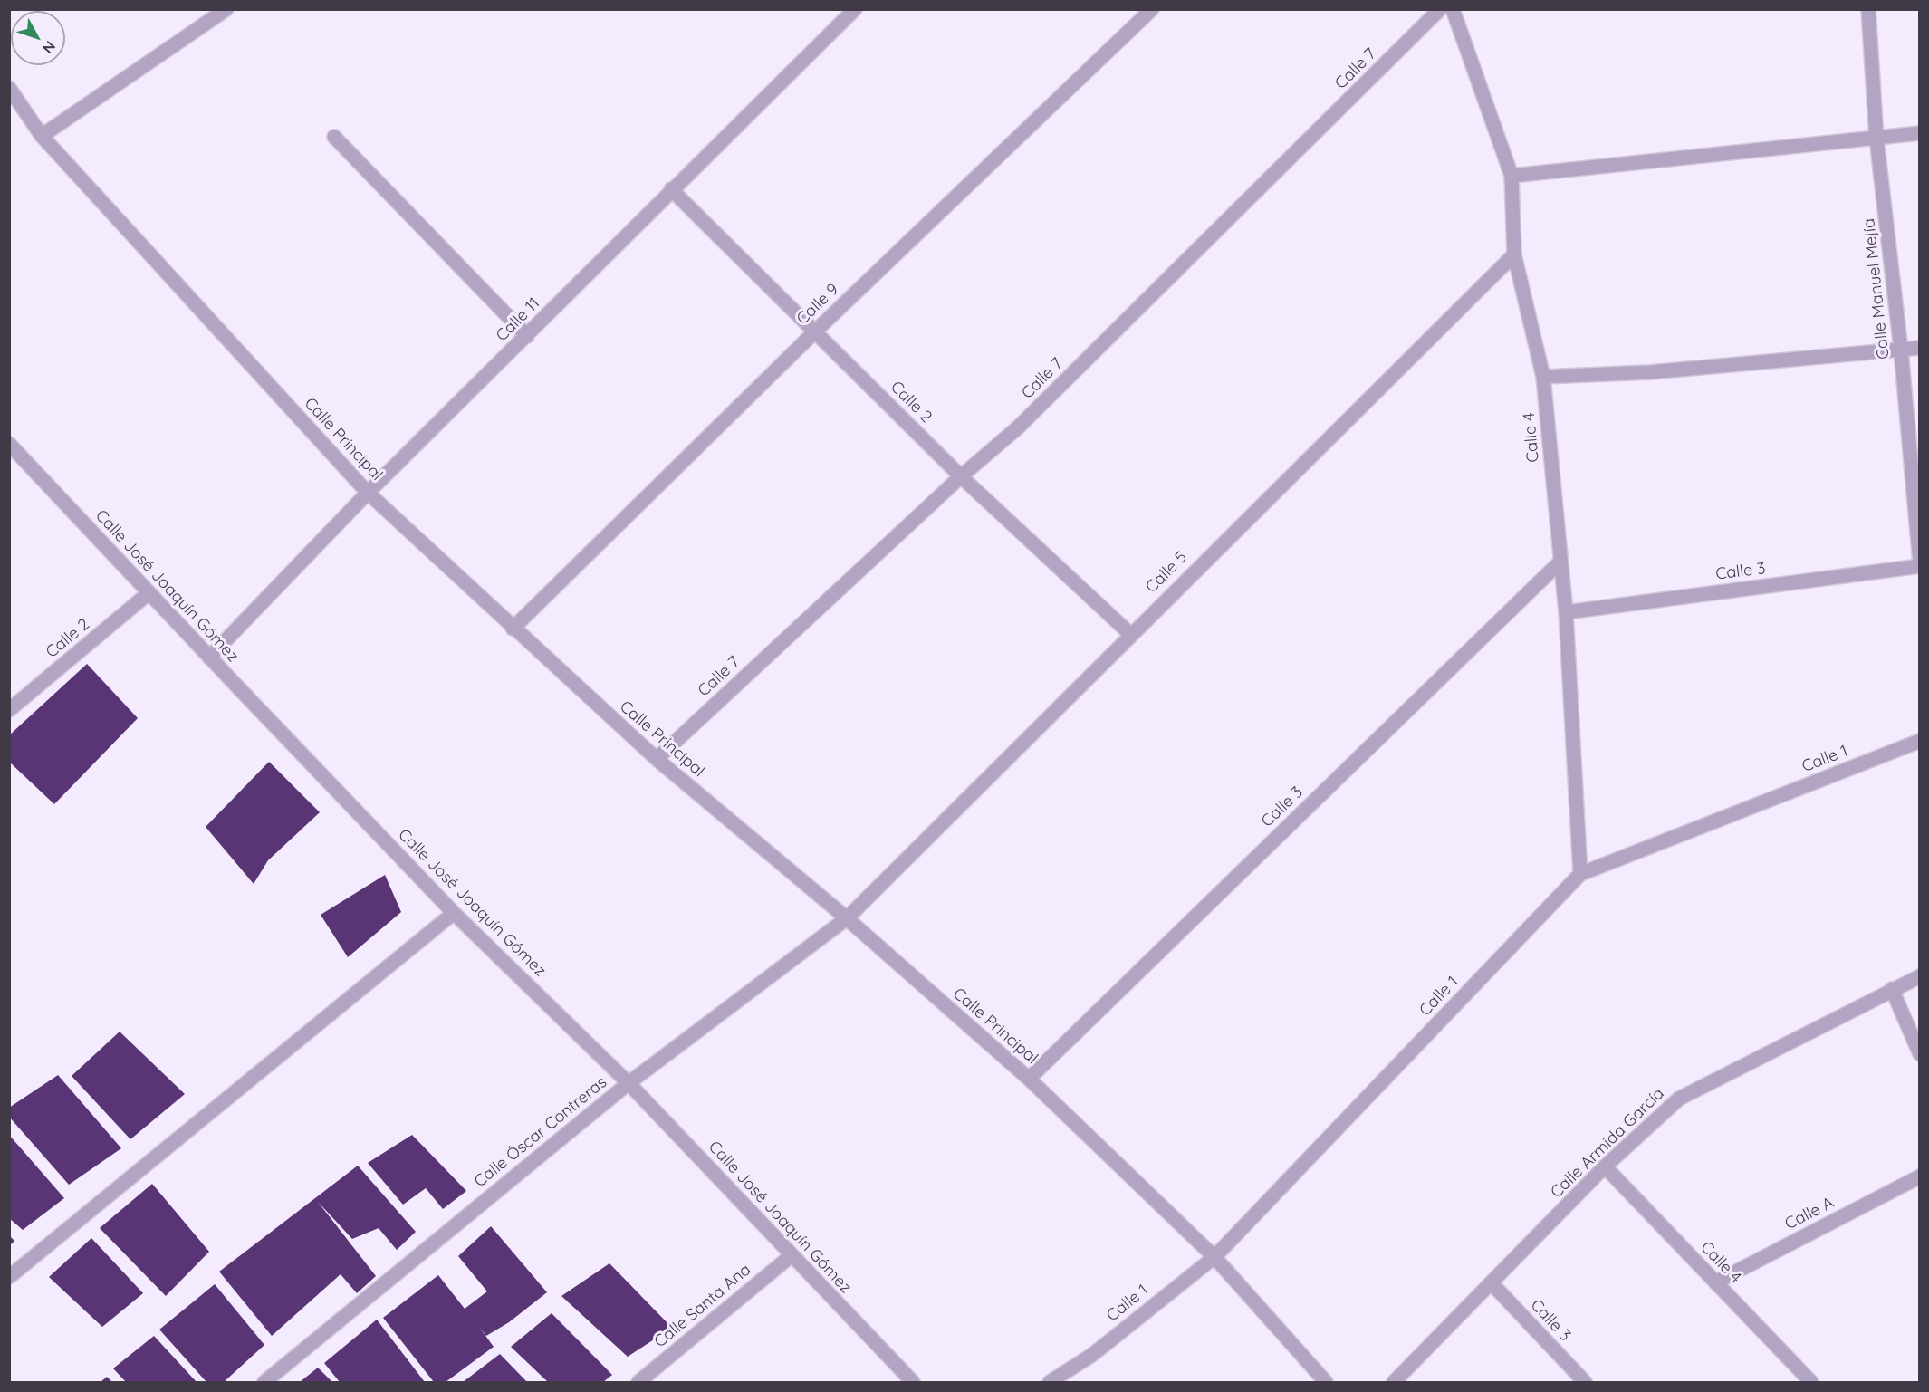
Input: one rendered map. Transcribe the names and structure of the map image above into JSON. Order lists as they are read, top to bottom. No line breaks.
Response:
{"streets":{"street":["Calle 7","Calle Manuel Mejía","Calle 9","Calle 11","Calle 2","Calle 4","Calle Principal","Calle 3","Calle 5","Calle José Joaquín Gómez","Calle 1","Calle Óscar Contreras","Calle Armida García","Calle A","Calle Santa Ana"]},"crossings":[["Calle 7","Calle 2"],["Calle 7","Calle Principal"],["Calle Manuel Mejía","Calle 3"],["Calle 9","Calle 2"],["Calle 9","Calle Principal"],["Calle 11","Calle 2"],["Calle 11","Calle Principal"],["Calle 11","Calle José Joaquín Gómez"],["Calle 2","Calle 5"],["Calle 2","Calle José Joaquín Gómez"],["Calle 4","Calle 3"],["Calle 4","Calle 5"],["Calle 4","Calle 1"],["Calle 4","Calle Armida García"],["Calle 4","Calle A"],["Calle Principal","Calle 3"],["Calle Principal","Calle 5"],["Calle Principal","Calle 1"],["Calle Principal","Calle Óscar Contreras"],["Calle 3","Calle Armida García"],["Calle 5","Calle Óscar Contreras"],["Calle José Joaquín Gómez","Calle Óscar Contreras"],["Calle José Joaquín Gómez","Calle Santa Ana"]],"north":"bottom right"}
